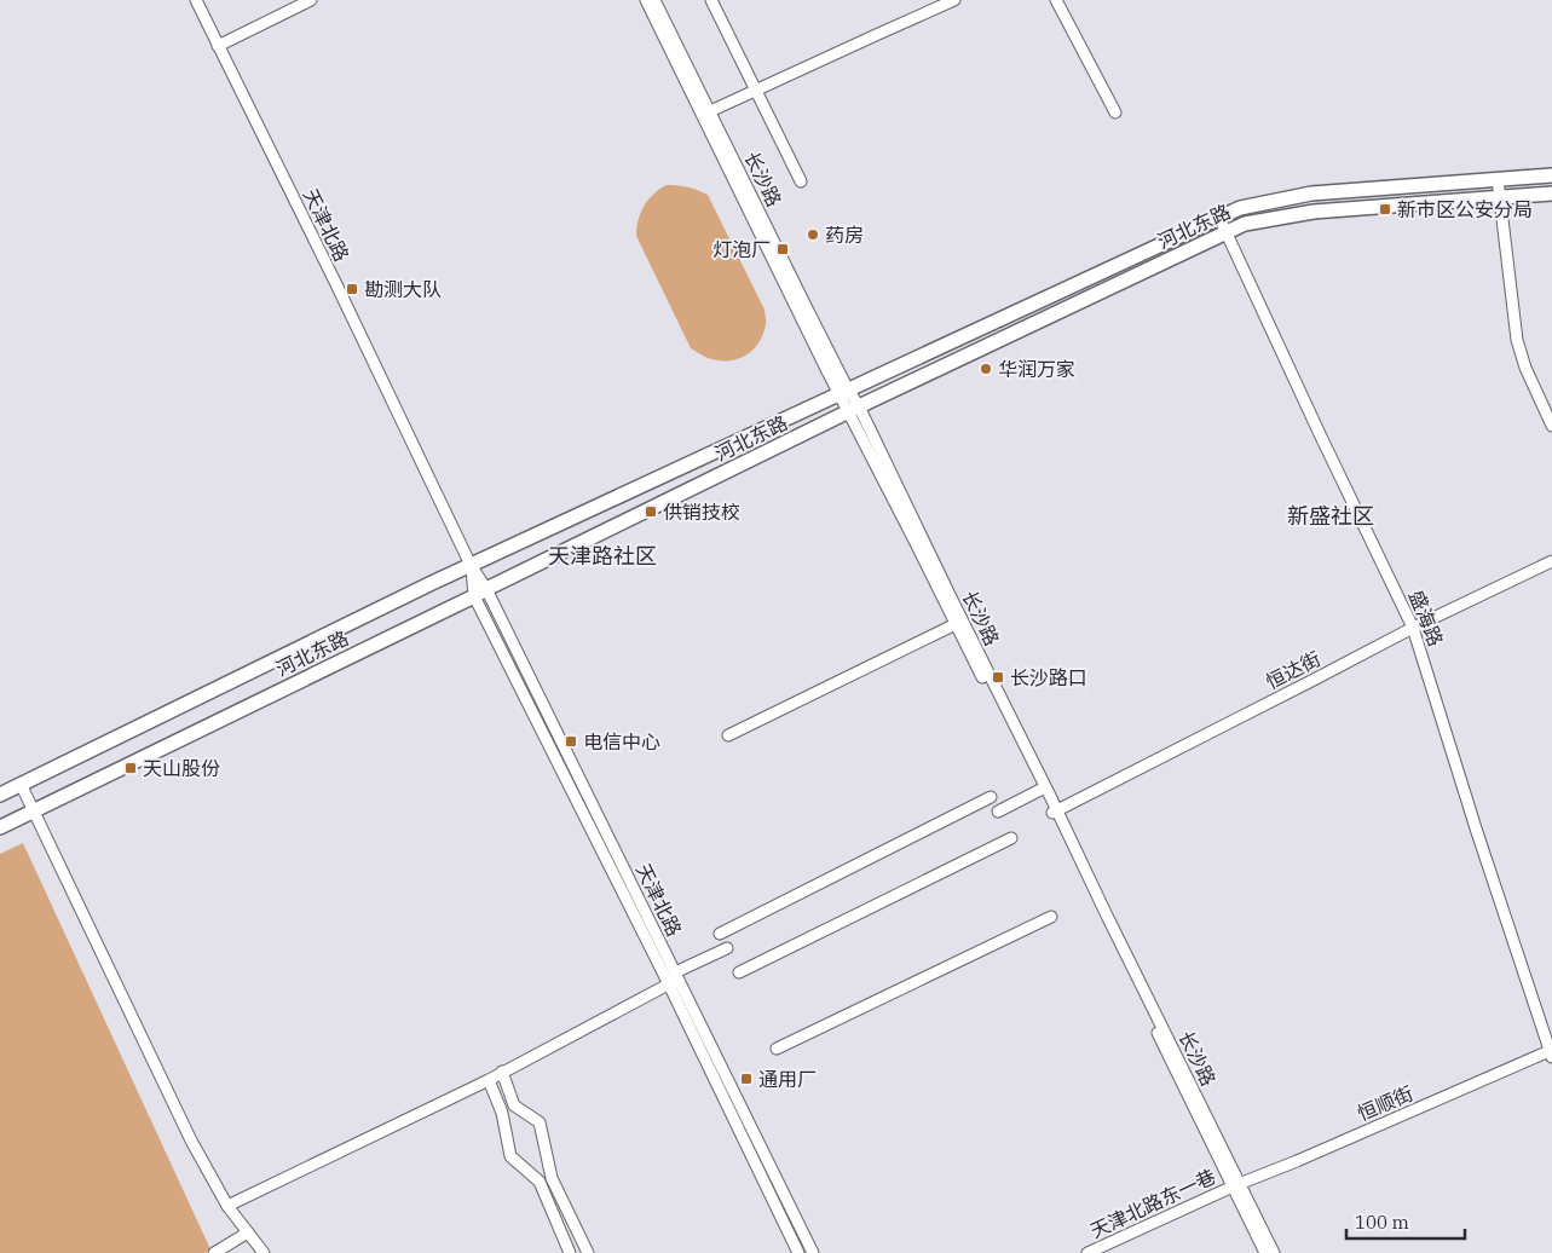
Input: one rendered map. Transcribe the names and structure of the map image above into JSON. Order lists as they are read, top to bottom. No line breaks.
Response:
{"streets":{"main road":["河北东路"],"street":["长沙路","天津北路","盛海路","恒达街","恒顺街","天津北路东一巷"]},"crossings":[["长沙路","河北东路"],["长沙路","恒达街"],["长沙路","恒顺街"],["长沙路","天津北路东一巷"],["天津北路","河北东路"],["河北东路","盛海路"],["盛海路","恒达街"],["盛海路","恒顺街"],["恒顺街","天津北路东一巷"]],"districts":["新盛社区","天津路社区"],"places":{"transit":["新市区公安分局","灯泡厂","勘测大队","供销技校","长沙路口","电信中心","天山股份","通用厂"],"other":["药房","华润万家"]},"scale_bar":"100 m"}
